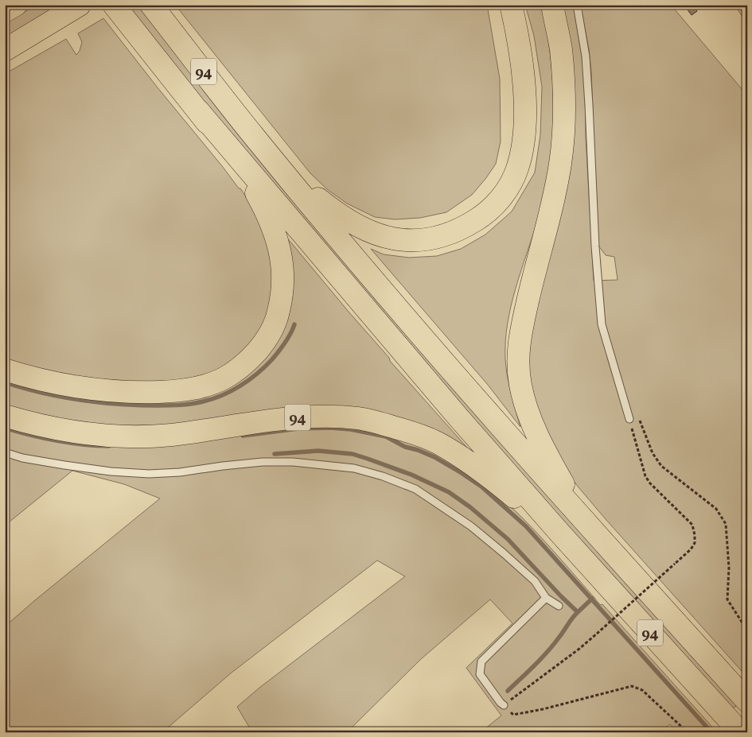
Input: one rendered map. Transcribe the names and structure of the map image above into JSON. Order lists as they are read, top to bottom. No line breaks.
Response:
{"streets":{"main road":["94"]}}
